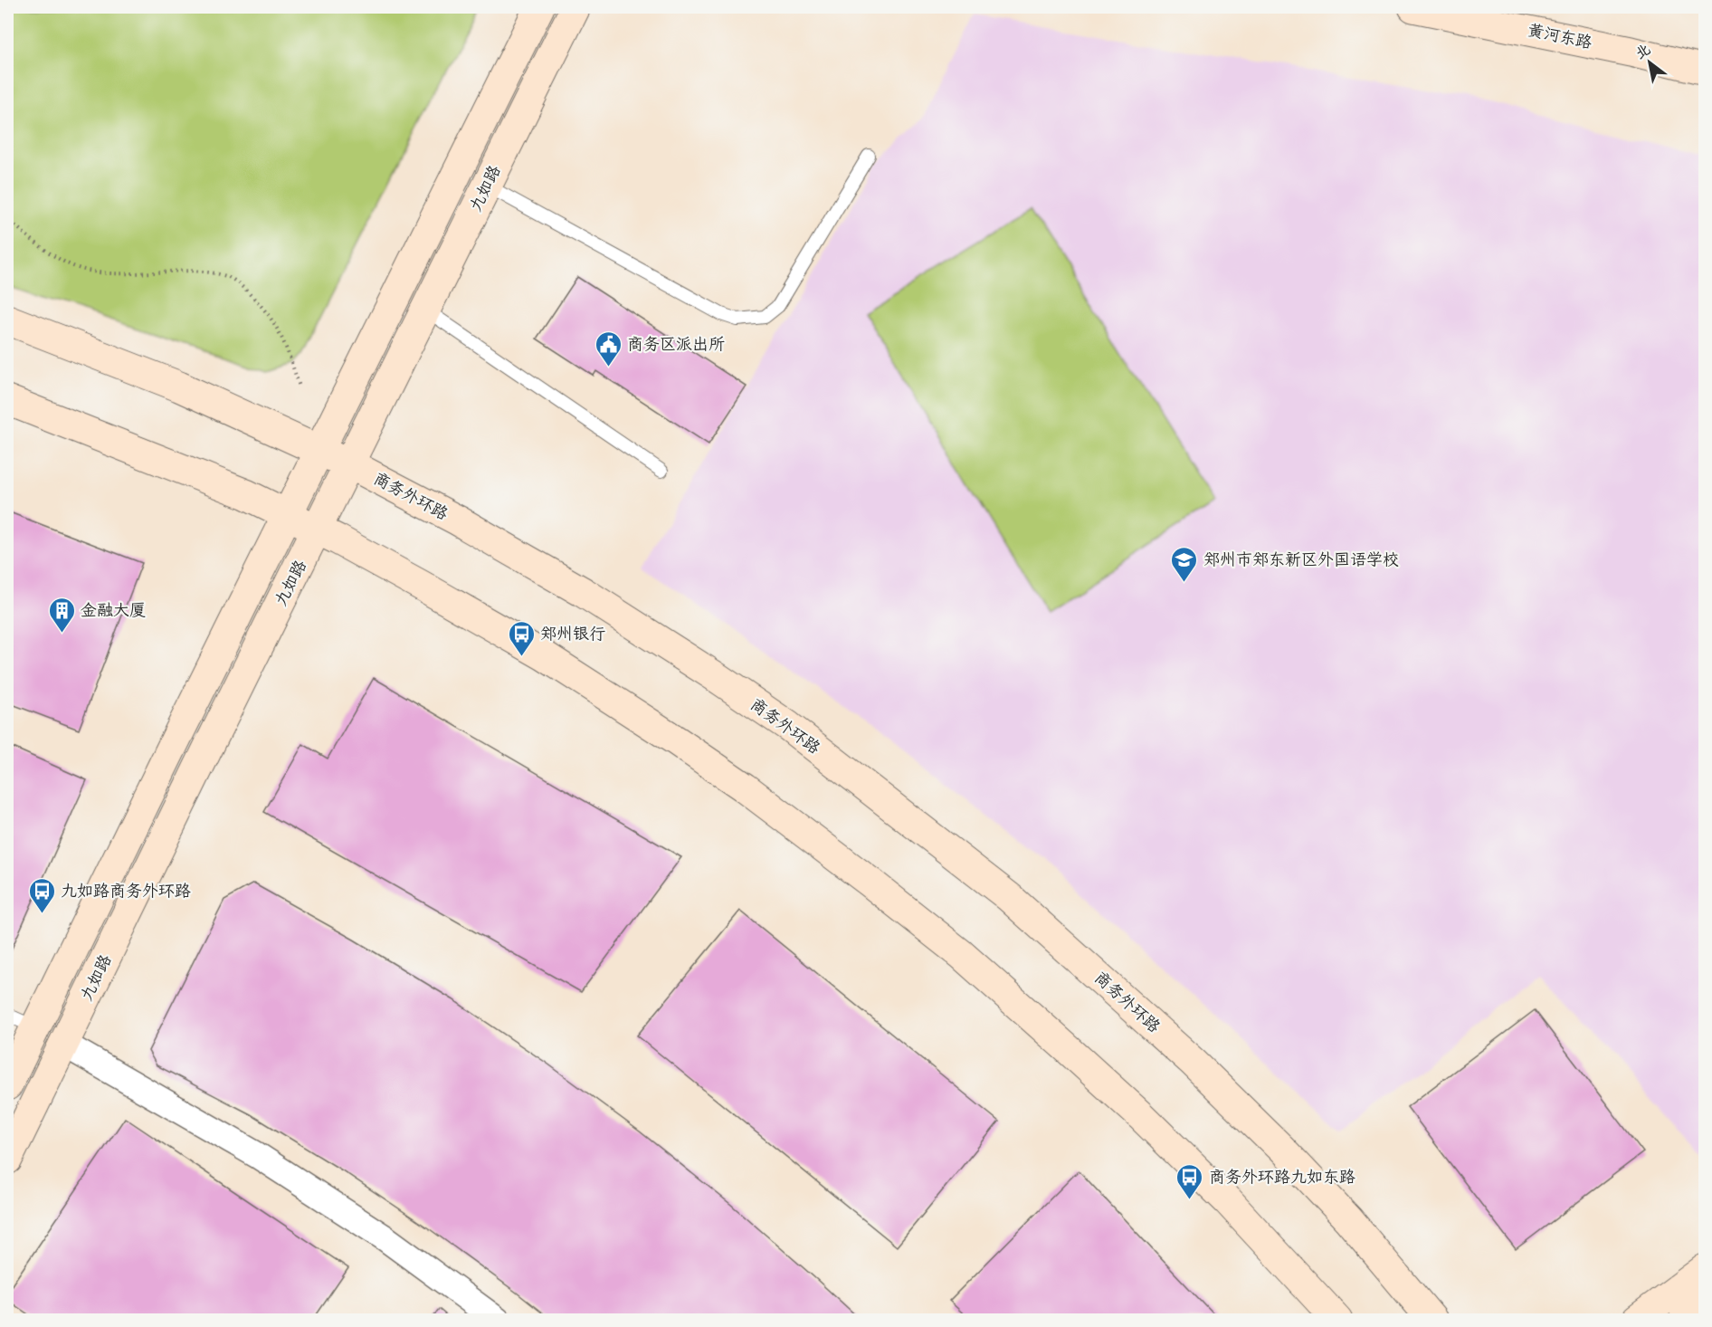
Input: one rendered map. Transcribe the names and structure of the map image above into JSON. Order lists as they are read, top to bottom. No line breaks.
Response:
{"streets":{"street":["黄河东路","九如路","商务外环路"]},"crossings":[["九如路","商务外环路"]],"places":{"public building":["商务区派出所"],"school or university":["郑州市郑东新区外国语学校"],"building":["金融大厦"],"bus stop":["郑州银行","九如路商务外环路","商务外环路九如东路"]},"north":"top left"}
